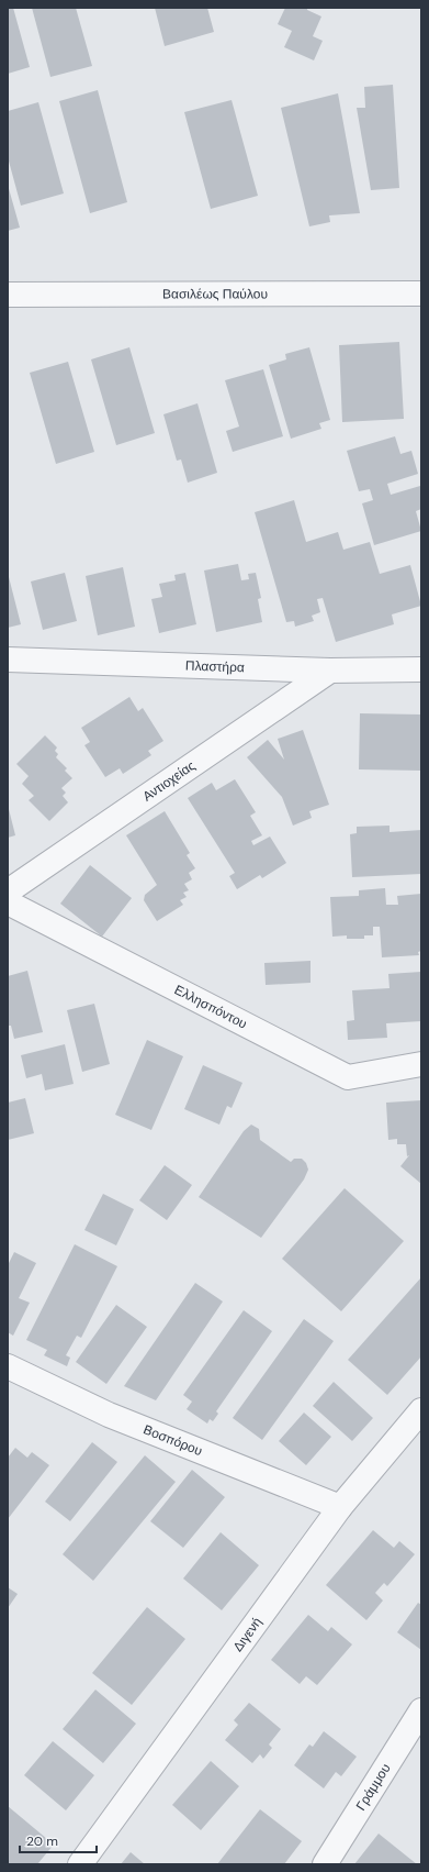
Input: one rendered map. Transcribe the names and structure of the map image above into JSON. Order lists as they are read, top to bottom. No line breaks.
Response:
{"streets":{"street":["Βασιλέως Παύλου","Πλαστήρα","Αντιοχείας","Ελλησπόντου","Βοσπόρου","Διγενή","Γράμμου"]},"crossings":[["Πλαστήρα","Αντιοχείας"],["Βοσπόρου","Διγενή"]],"scale_bar":"20 m"}
